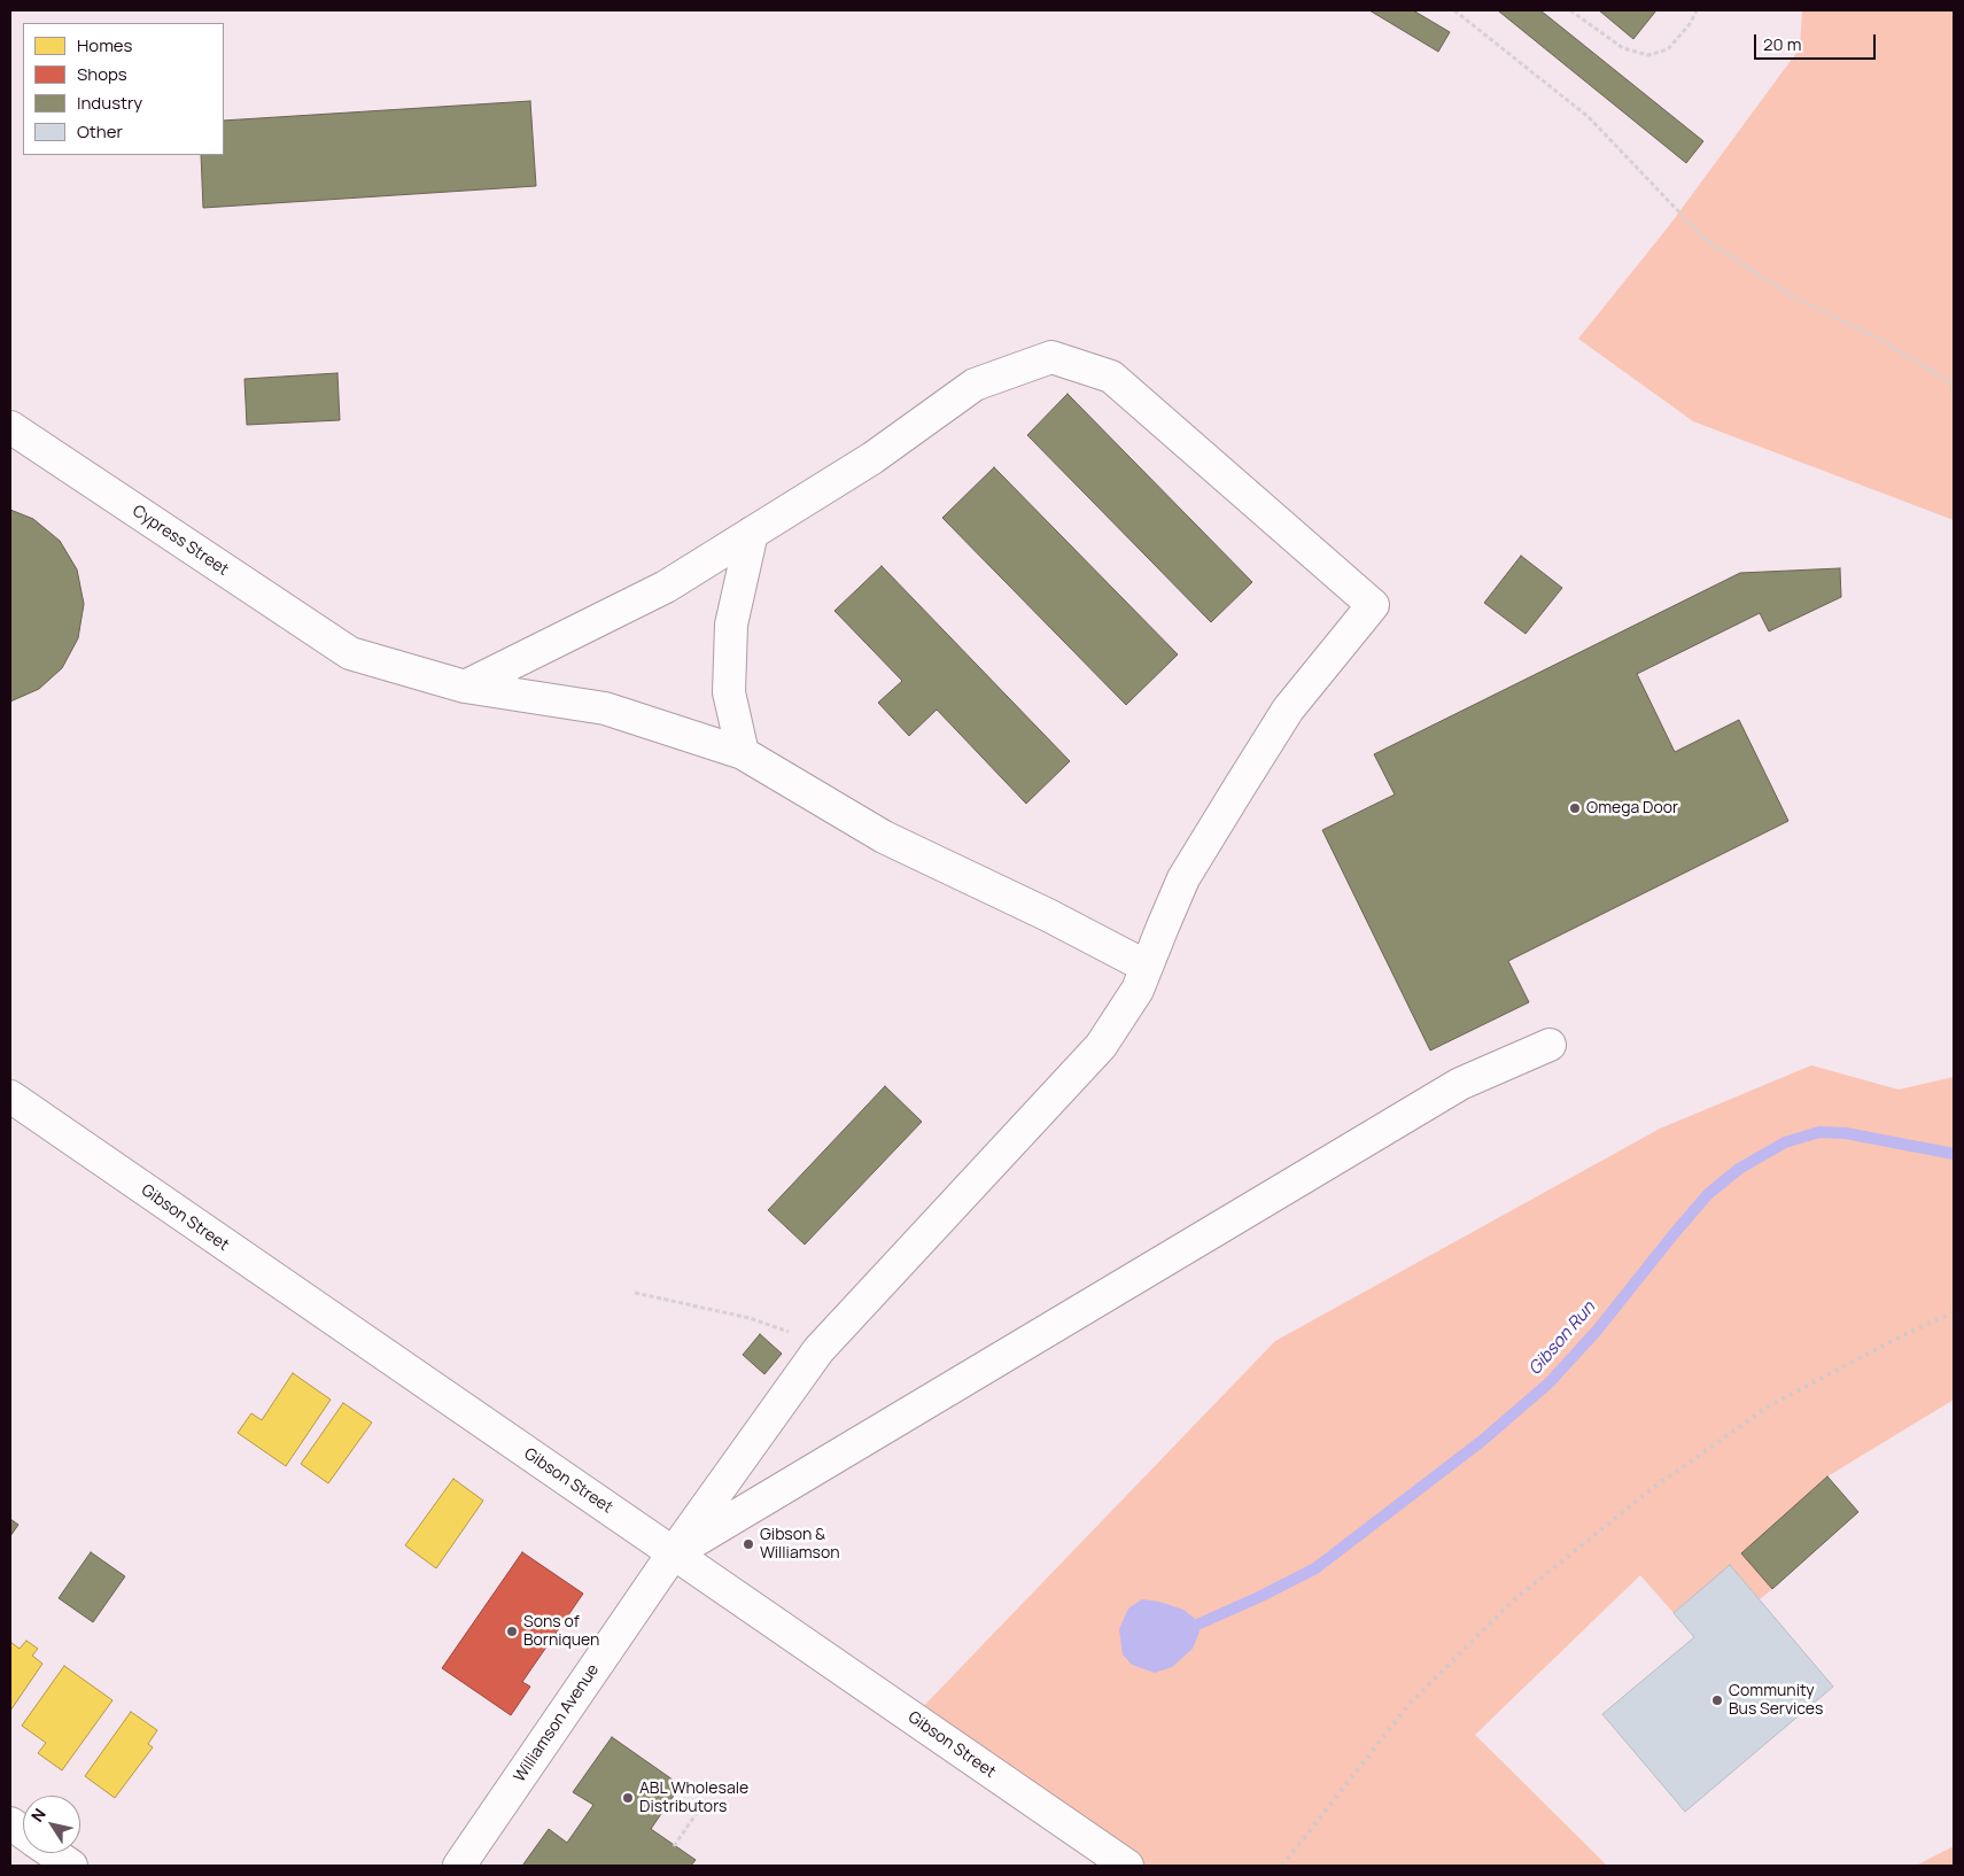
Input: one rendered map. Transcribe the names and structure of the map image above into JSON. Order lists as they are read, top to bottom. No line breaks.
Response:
{"streets":{"street":["Cypress Street","Gibson Street","Williamson Avenue"]},"crossings":[["Cypress Street","Williamson Avenue"],["Gibson Street","Williamson Avenue"]],"water":["Gibson Run"],"places":["Omega Door","Gibson & Williamson","Sons of Borniquen","Community Bus Services","ABL Wholesale Distributors"],"legend":["Homes","Shops","Industry","Other"],"scale_bar":"20 m","north":"top left"}
